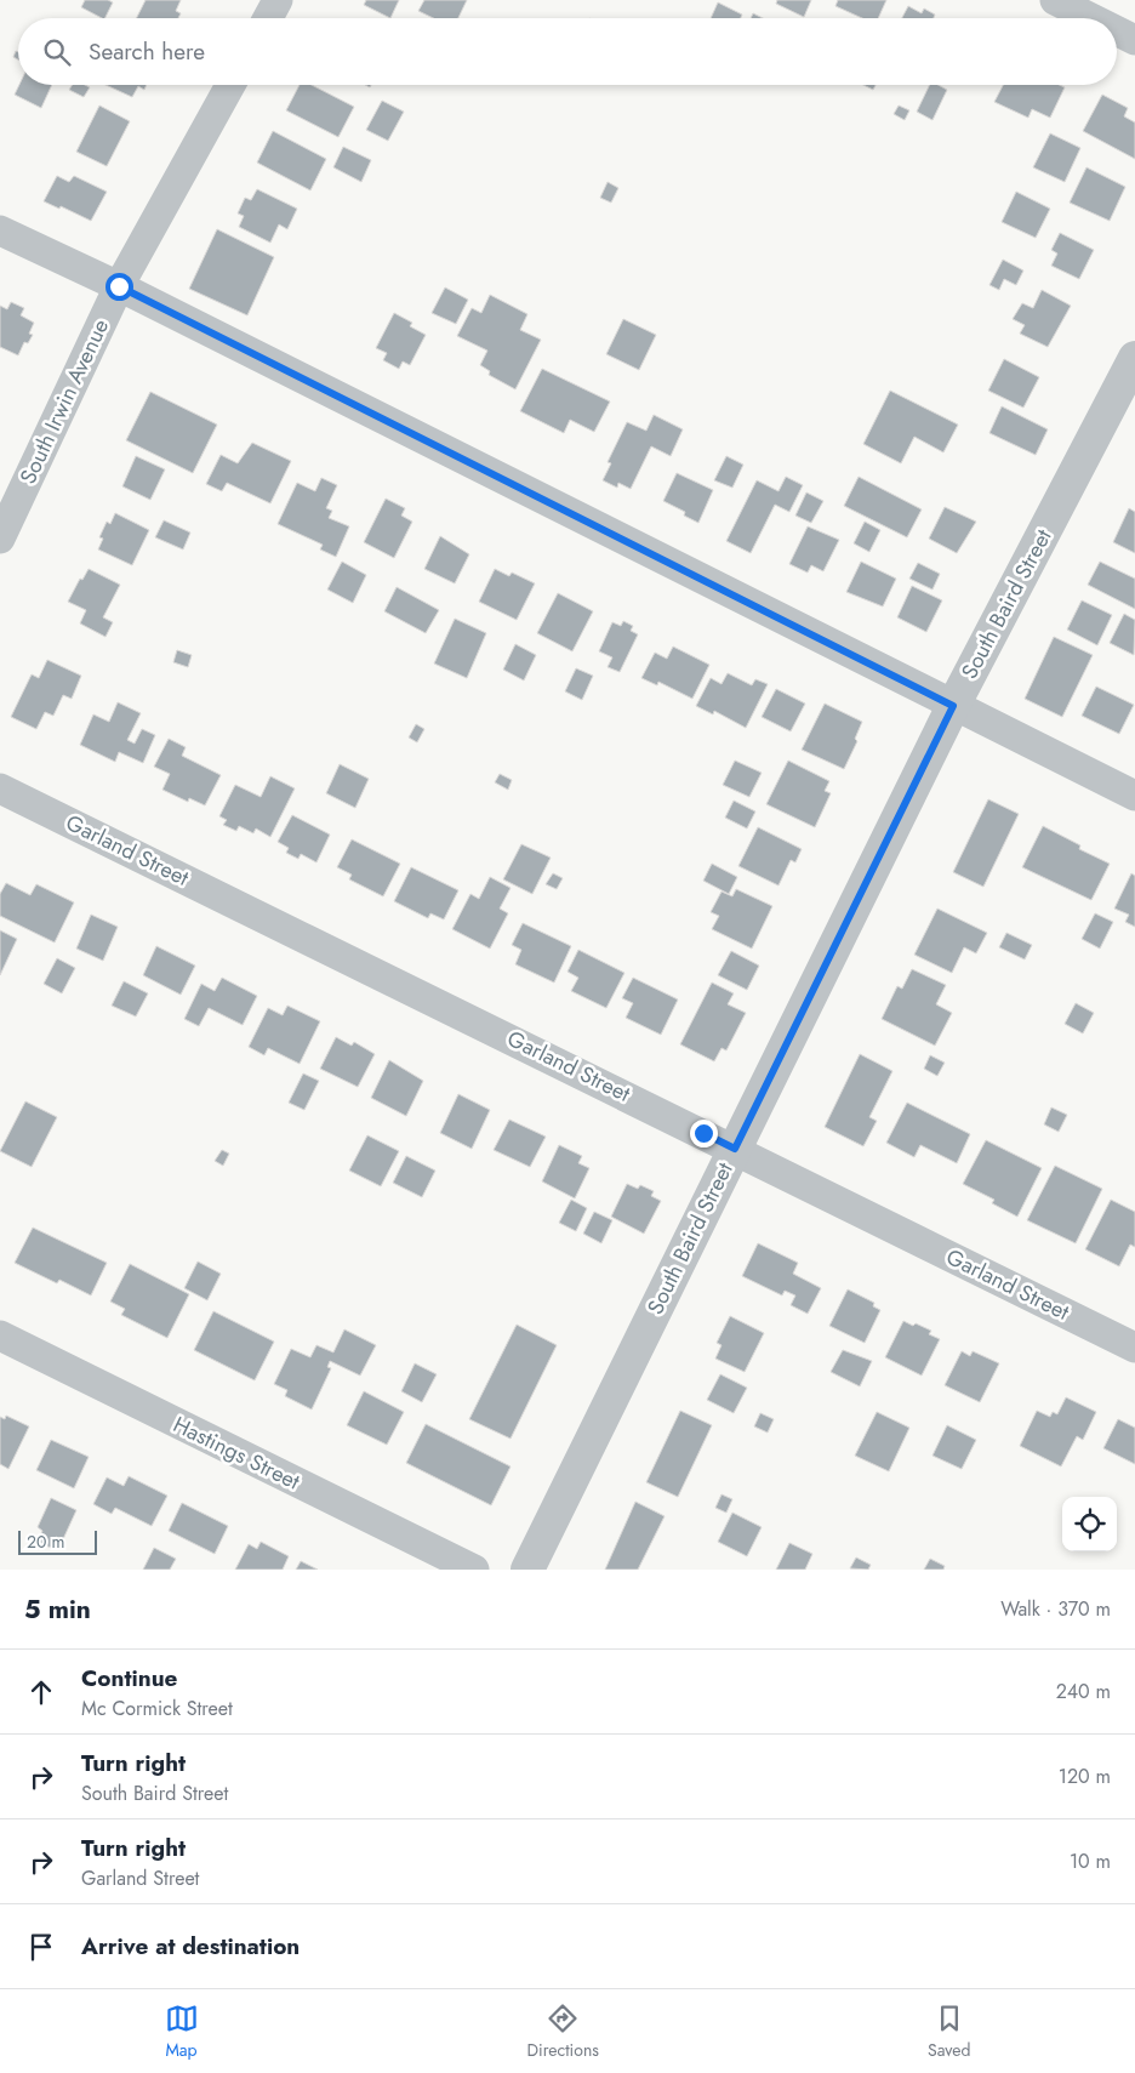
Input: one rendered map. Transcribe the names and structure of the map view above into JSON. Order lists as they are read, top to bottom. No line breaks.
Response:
{"streets":{"street":["South Irwin Avenue","South Baird Street","Garland Street","Hastings Street"]},"crossings":[["South Baird Street","Garland Street"]],"scale_bar":"20 m","page":{"search":"Search here","scale":"20 m","heading":["5 min","Walk · 370 m"],"list":[["Continue","Mc Cormick Street","240 m"],["Turn right","South Baird Street","120 m"],["Turn right","Garland Street","10 m"],"Arrive at destination"],"nav":["Map","Directions","Saved"]}}
